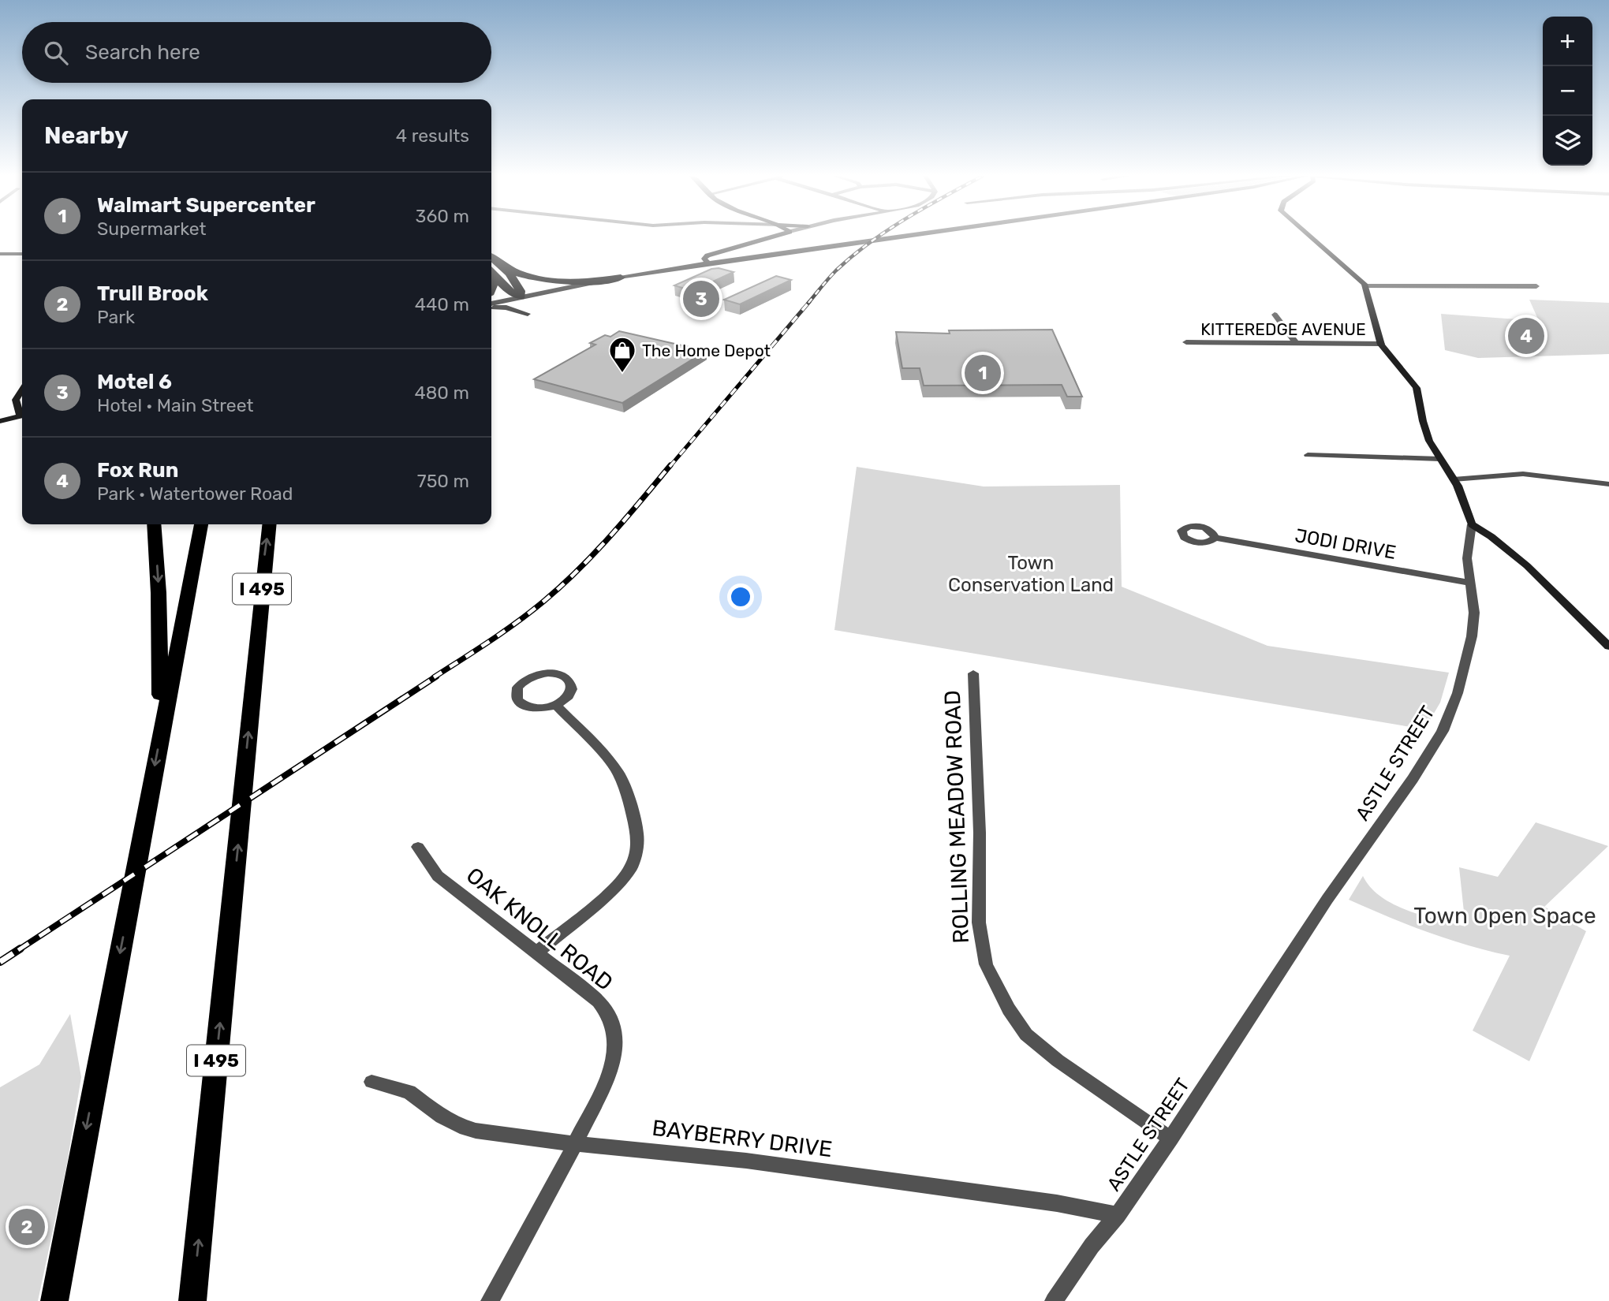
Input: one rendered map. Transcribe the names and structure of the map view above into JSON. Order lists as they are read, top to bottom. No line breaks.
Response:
{"streets":{"highway":["I 495"],"street":["KITTEREDGE AVENUE","JODI DRIVE","ASTLE STREET","ROLLING MEADOW ROAD","OAK KNOLL ROAD","BAYBERRY DRIVE"]},"crossings":[["KITTEREDGE AVENUE","ASTLE STREET"],["JODI DRIVE","ASTLE STREET"],["ASTLE STREET","ROLLING MEADOW ROAD"],["ASTLE STREET","BAYBERRY DRIVE"],["OAK KNOLL ROAD","BAYBERRY DRIVE"]],"parks":["Town Conservation Land","Town Open Space"],"places":{"shop":["The Home Depot"]},"page":{"map_buttons":["+","−"],"search":"Search here","heading":["Nearby","4 results"],"list":[{"mark":"1","name":"Walmart Supercenter","note":"Supermarket","value":"360 m"},{"mark":"2","name":"Trull Brook","note":"Park","value":"440 m"},{"mark":"3","name":"Motel 6","note":"Hotel · Main Street","value":"480 m"},{"mark":"4","name":"Fox Run","note":"Park · Watertower Road","value":"750 m"}],"pins":["3","4","1","2"]}}
